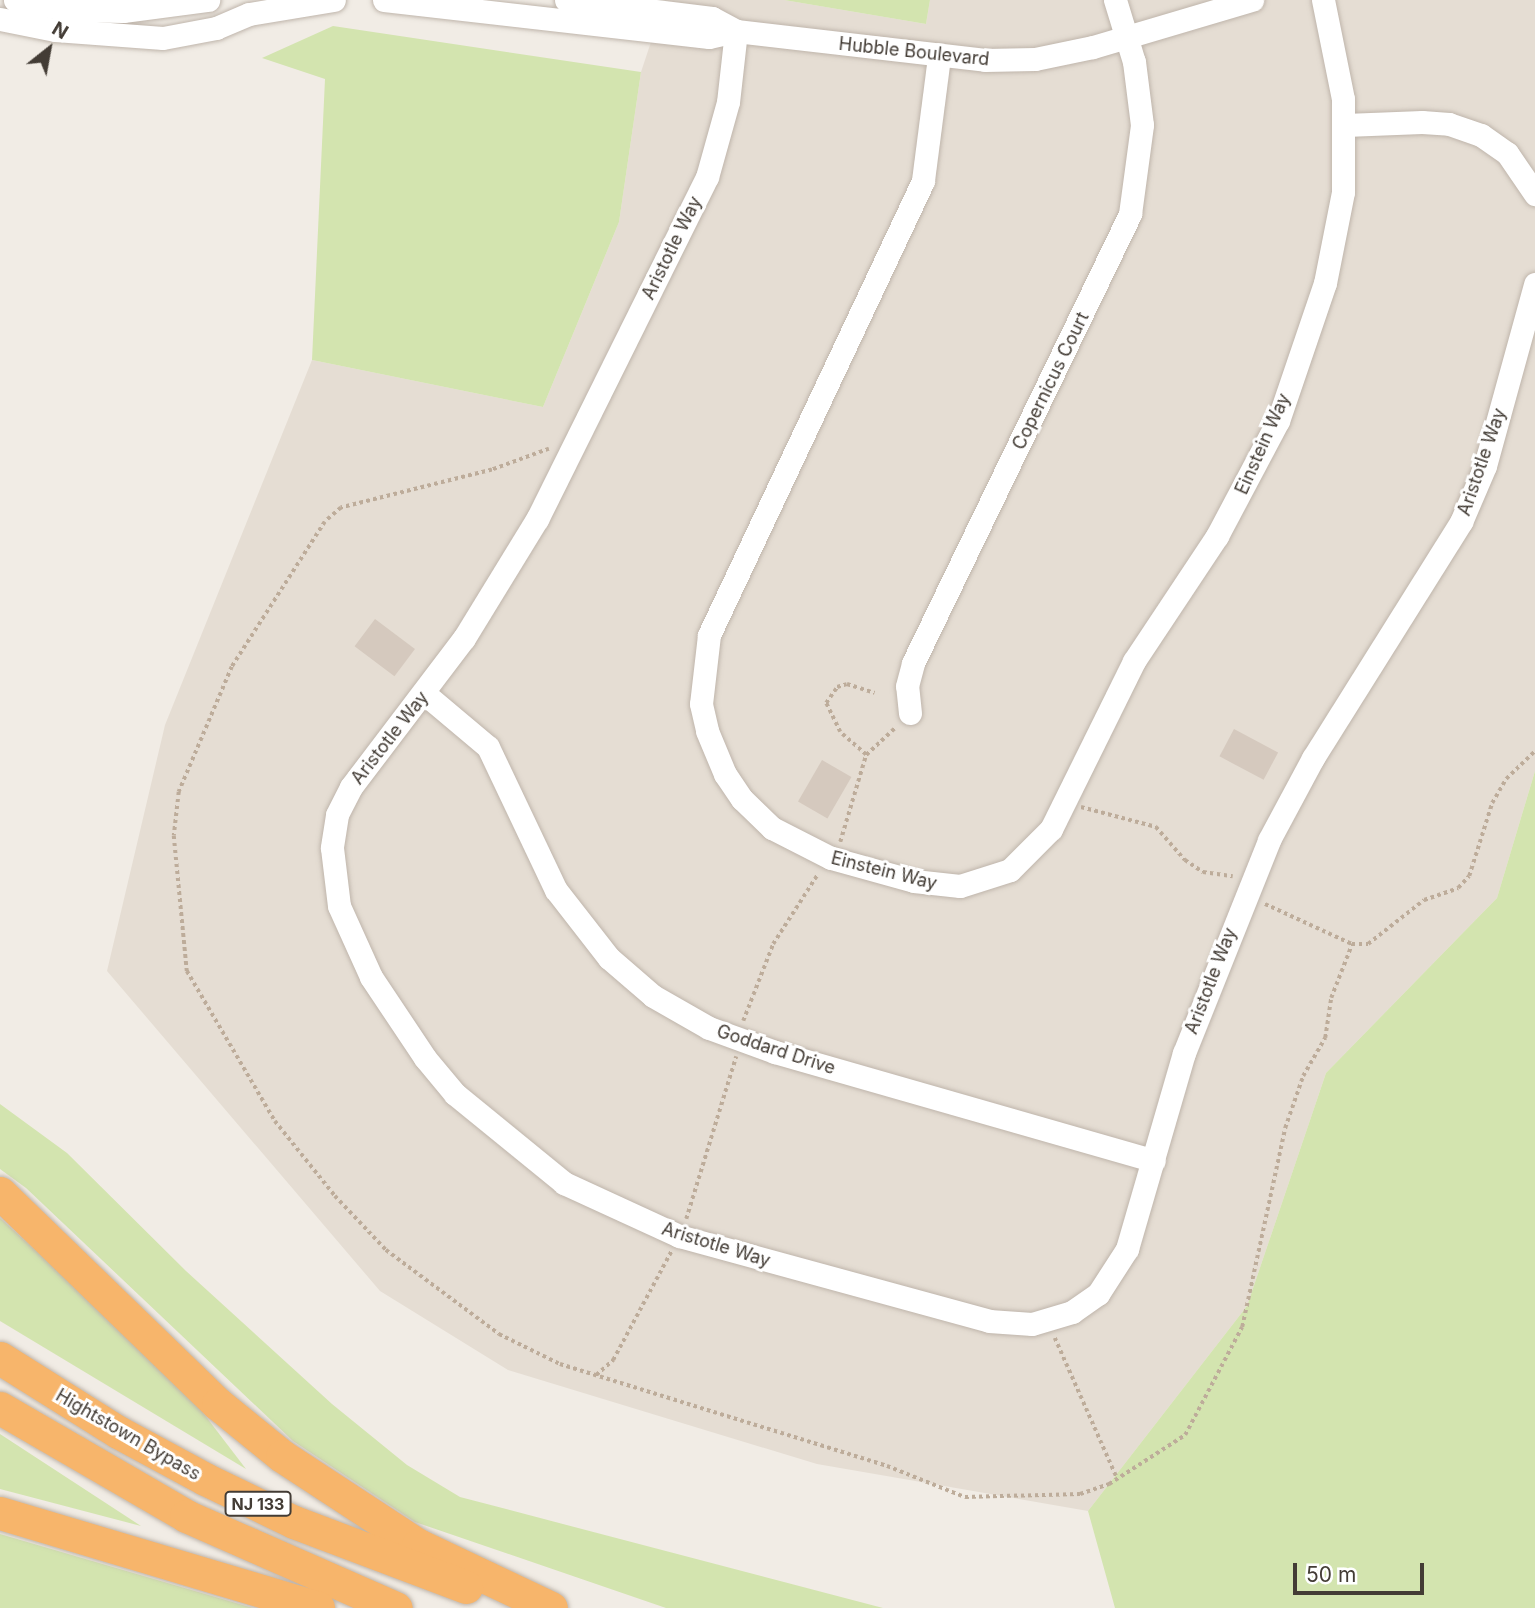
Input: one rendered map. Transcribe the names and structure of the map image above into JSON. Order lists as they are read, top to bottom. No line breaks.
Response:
{"streets":{"highway":["Hightstown Bypass","NJ 133"],"street":["Hubble Boulevard","Aristotle Way","Copernicus Court","Einstein Way","Goddard Drive"]},"crossings":[["Hubble Boulevard","Aristotle Way"],["Hubble Boulevard","Copernicus Court"],["Hubble Boulevard","Einstein Way"],["Aristotle Way","Goddard Drive"]],"scale_bar":"50 m","north":"top right"}
